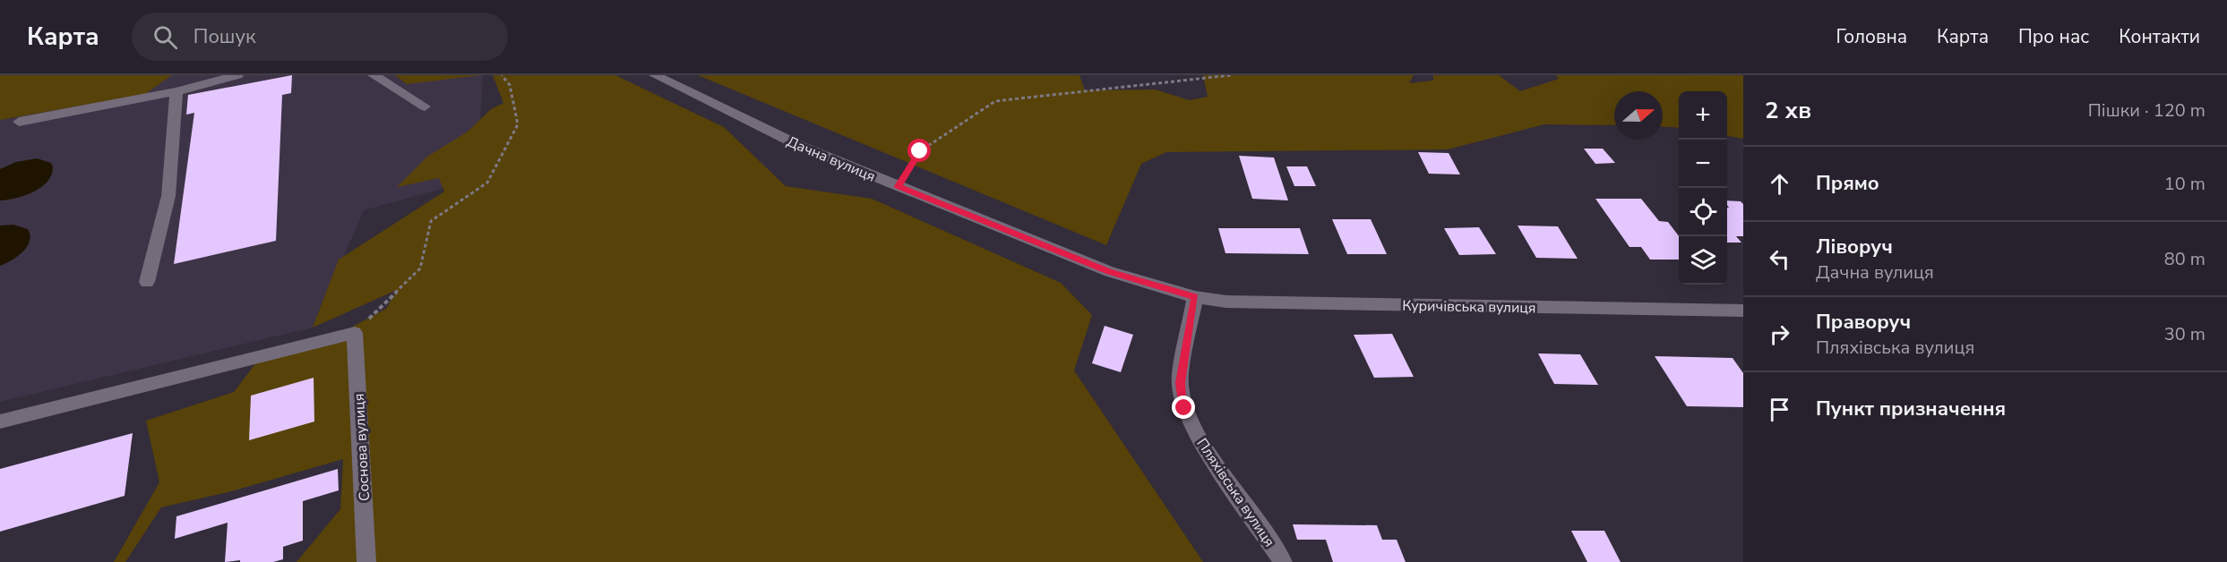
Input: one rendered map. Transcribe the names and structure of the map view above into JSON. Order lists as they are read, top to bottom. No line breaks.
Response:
{"streets":{"street":["Дачна вулиця","Куричівська вулиця","Соснова вулиця","Пляхівська вулиця"]},"crossings":[["Дачна вулиця","Куричівська вулиця"],["Дачна вулиця","Пляхівська вулиця"],["Куричівська вулиця","Пляхівська вулиця"]],"north":"right","page":{"header":"Карта","search":"Пошук","nav":["Головна","Карта","Про нас","Контакти"],"heading":["2 хв","Пішки · 120 m"],"map_buttons":["+","−"],"list":[["Прямо","10 m"],["Ліворуч","Дачна вулиця","80 m"],["Праворуч","Пляхівська вулиця","30 m"],"Пункт призначення"]}}
